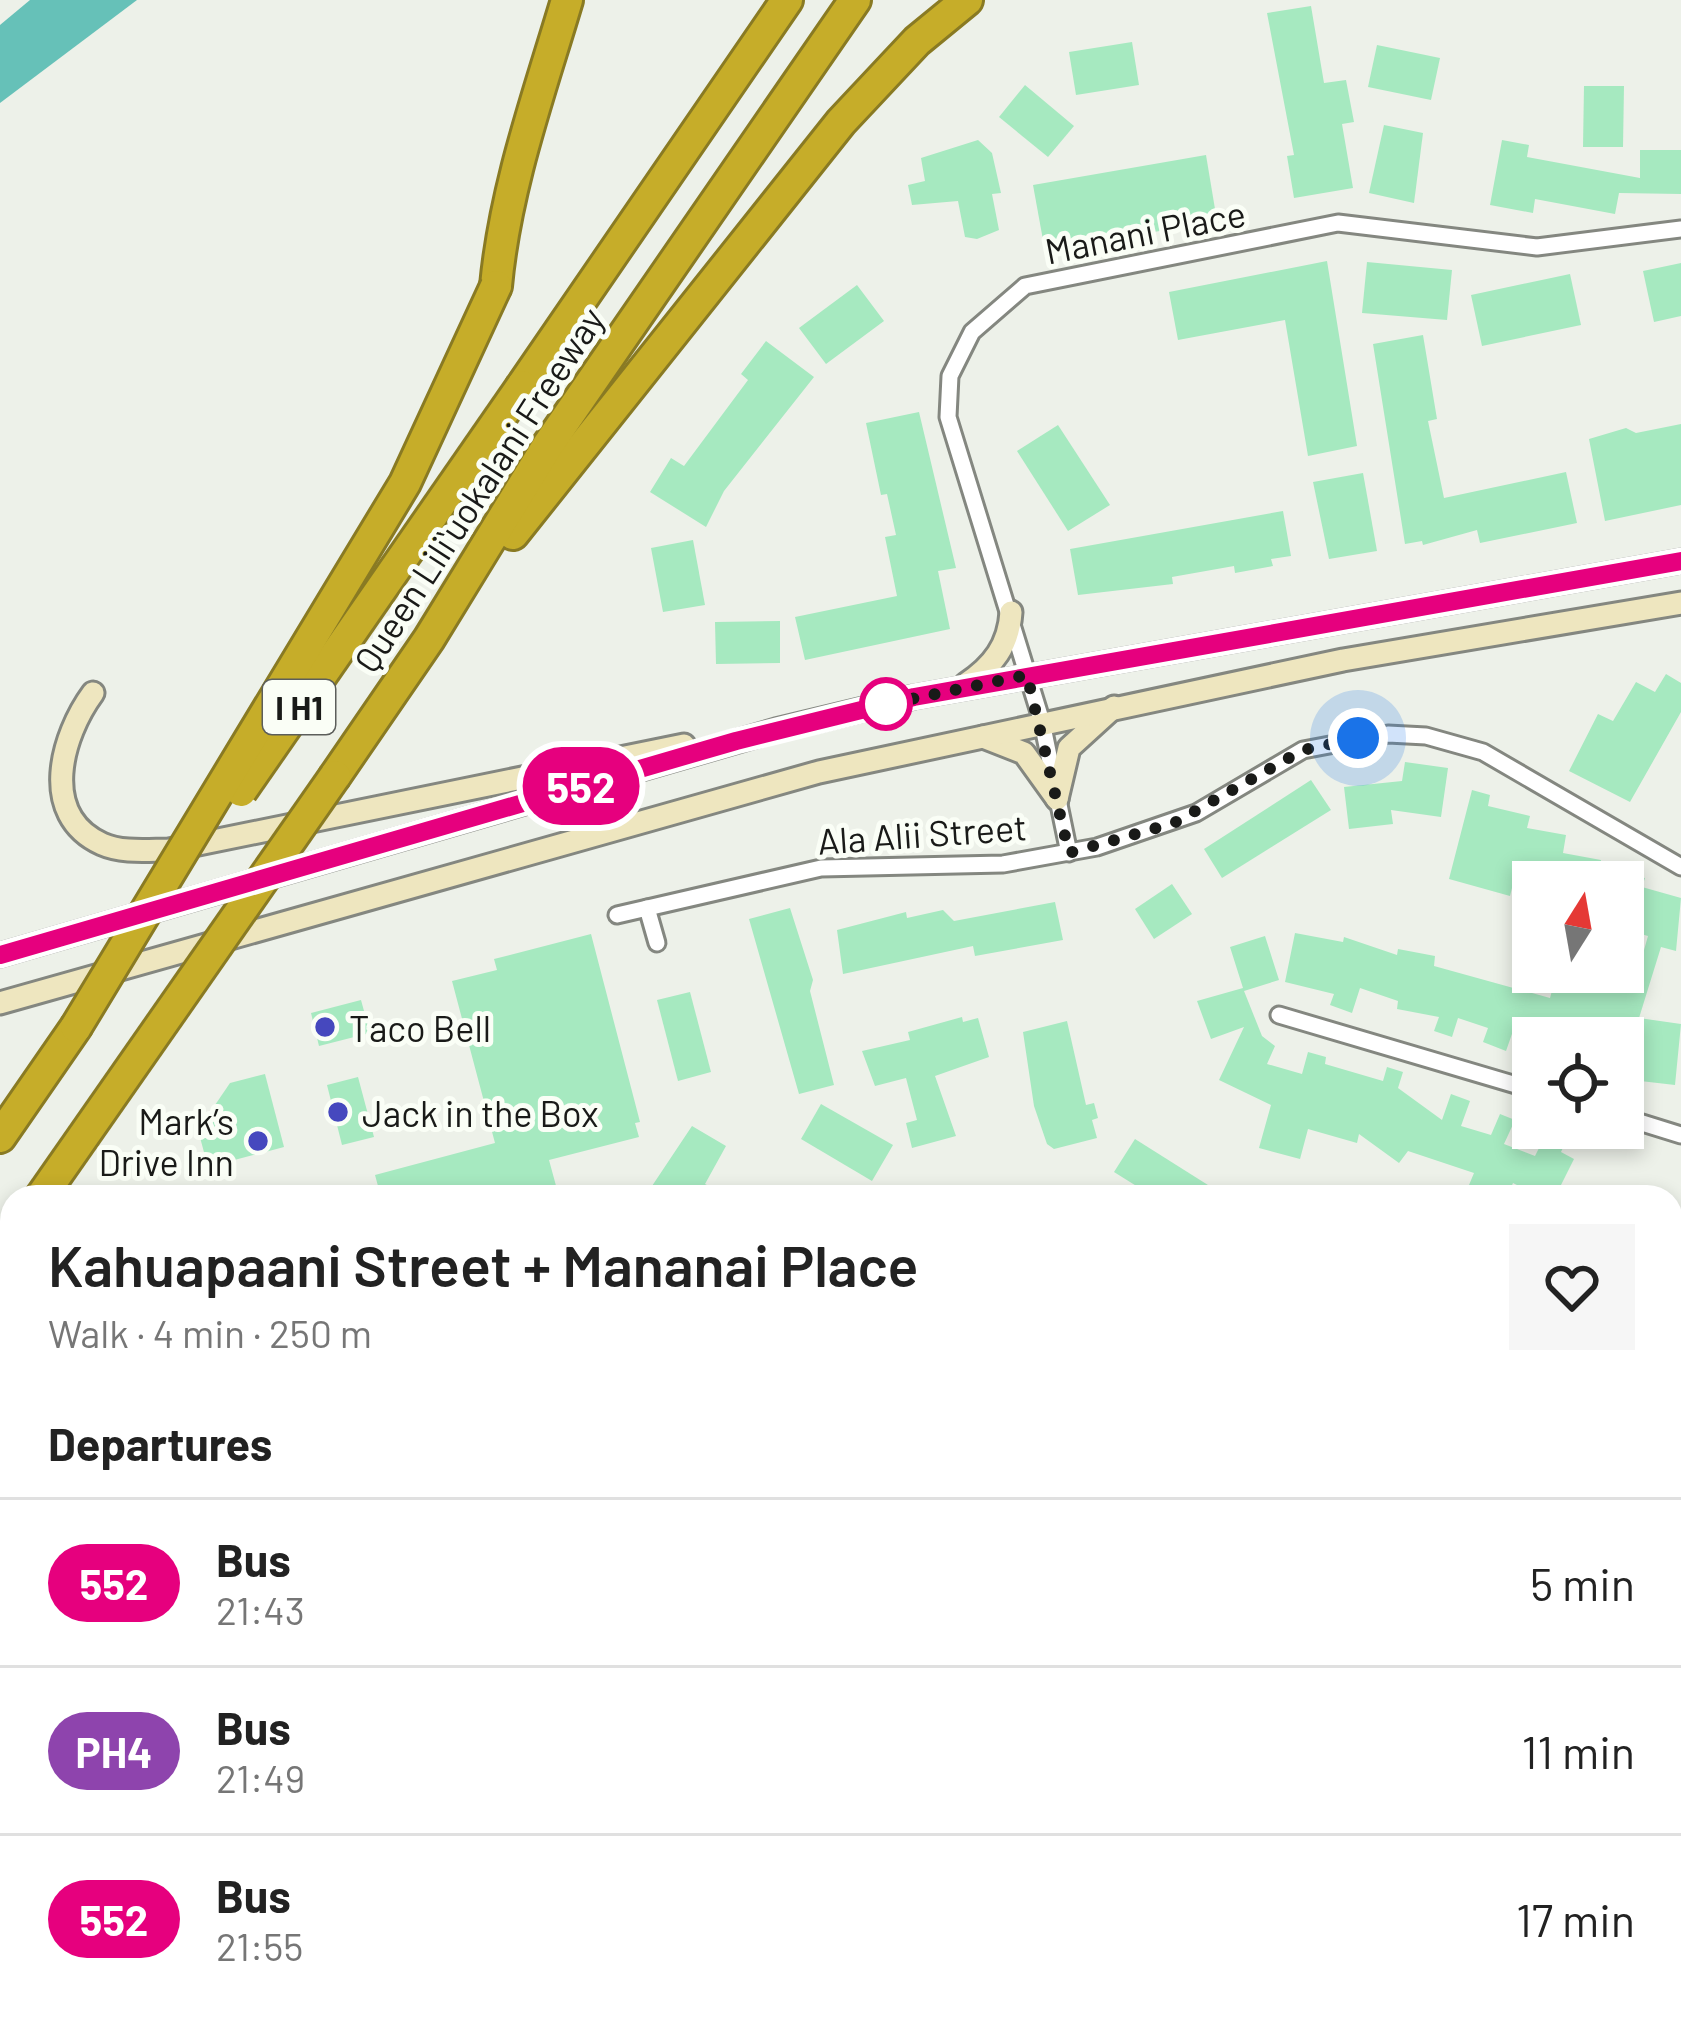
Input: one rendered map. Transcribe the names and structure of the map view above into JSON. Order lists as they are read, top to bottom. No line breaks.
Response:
{"streets":{"highway":["Queen Liliʻuokalani Freeway","I H1"],"street":["Manani Place","Ala Alii Street"]},"crossings":[["Manani Place","Ala Alii Street"]],"places":["Taco Bell","Jack in the Box","Mark’s Drive Inn"],"lines":["bus line 552"],"north":"top","page":{"on_map":"552","heading":[["Kahuapaani Street + Mananai Place","Walk · 4 min · 250 m"],"Departures"],"list":[{"mark":"552","name":"Bus","note":"21:43","value":"5 min"},{"mark":"PH4","name":"Bus","note":"21:49","value":"11 min"},{"mark":"552","name":"Bus","note":"21:55","value":"17 min"}]}}
